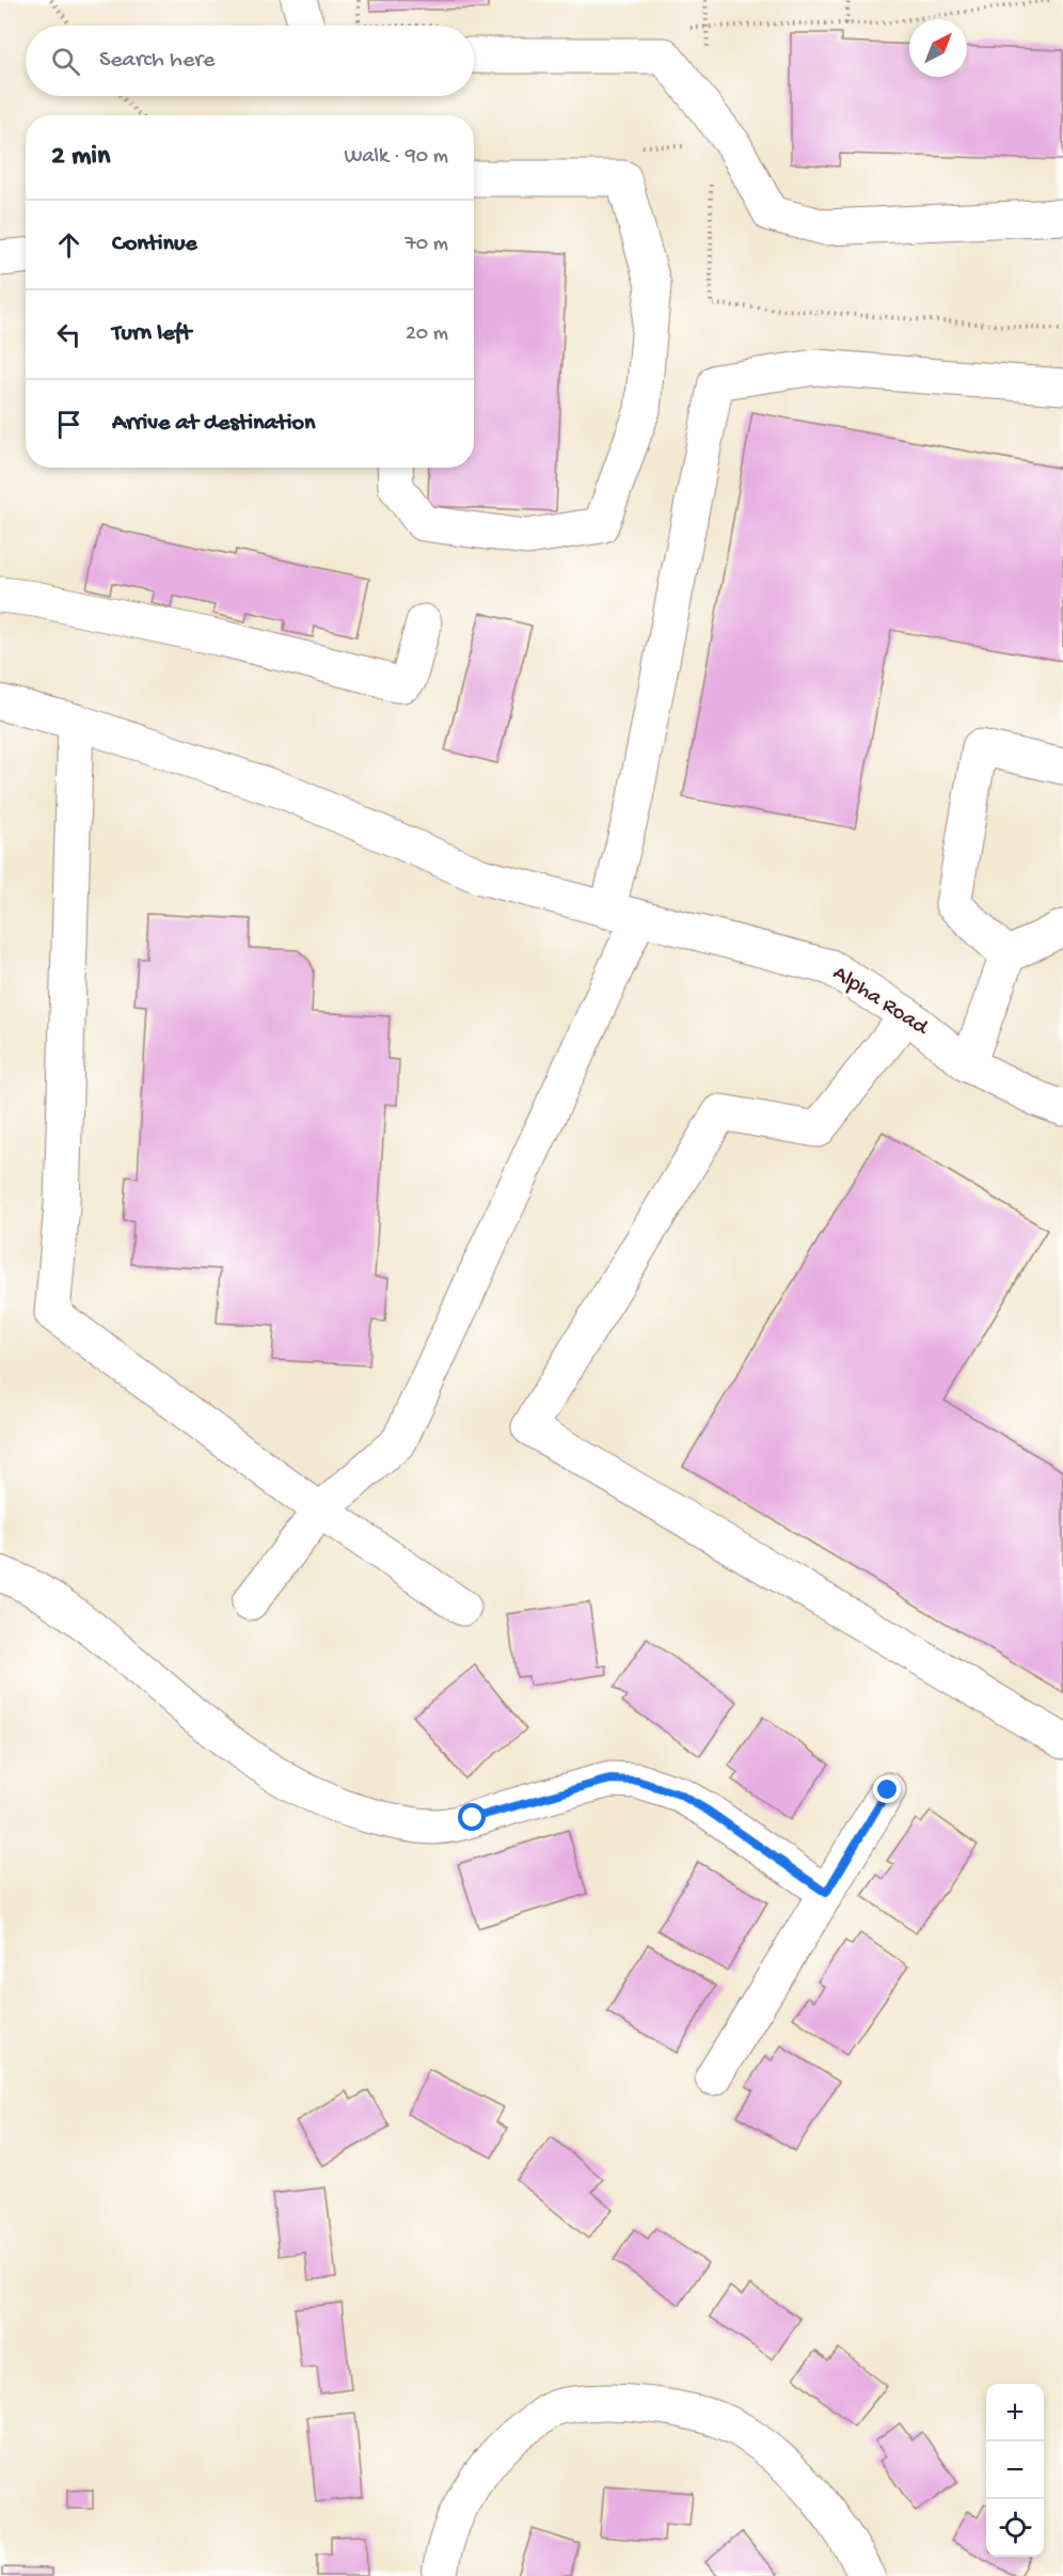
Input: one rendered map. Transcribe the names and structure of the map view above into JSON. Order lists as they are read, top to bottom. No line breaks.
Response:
{"streets":{"street":["Alpha Road"]},"north":"top right","page":{"search":"Search here","heading":["2 min","Walk · 90 m"],"list":[["Continue","70 m"],["Turn left","20 m"],"Arrive at destination"],"map_buttons":["+","−"]}}
